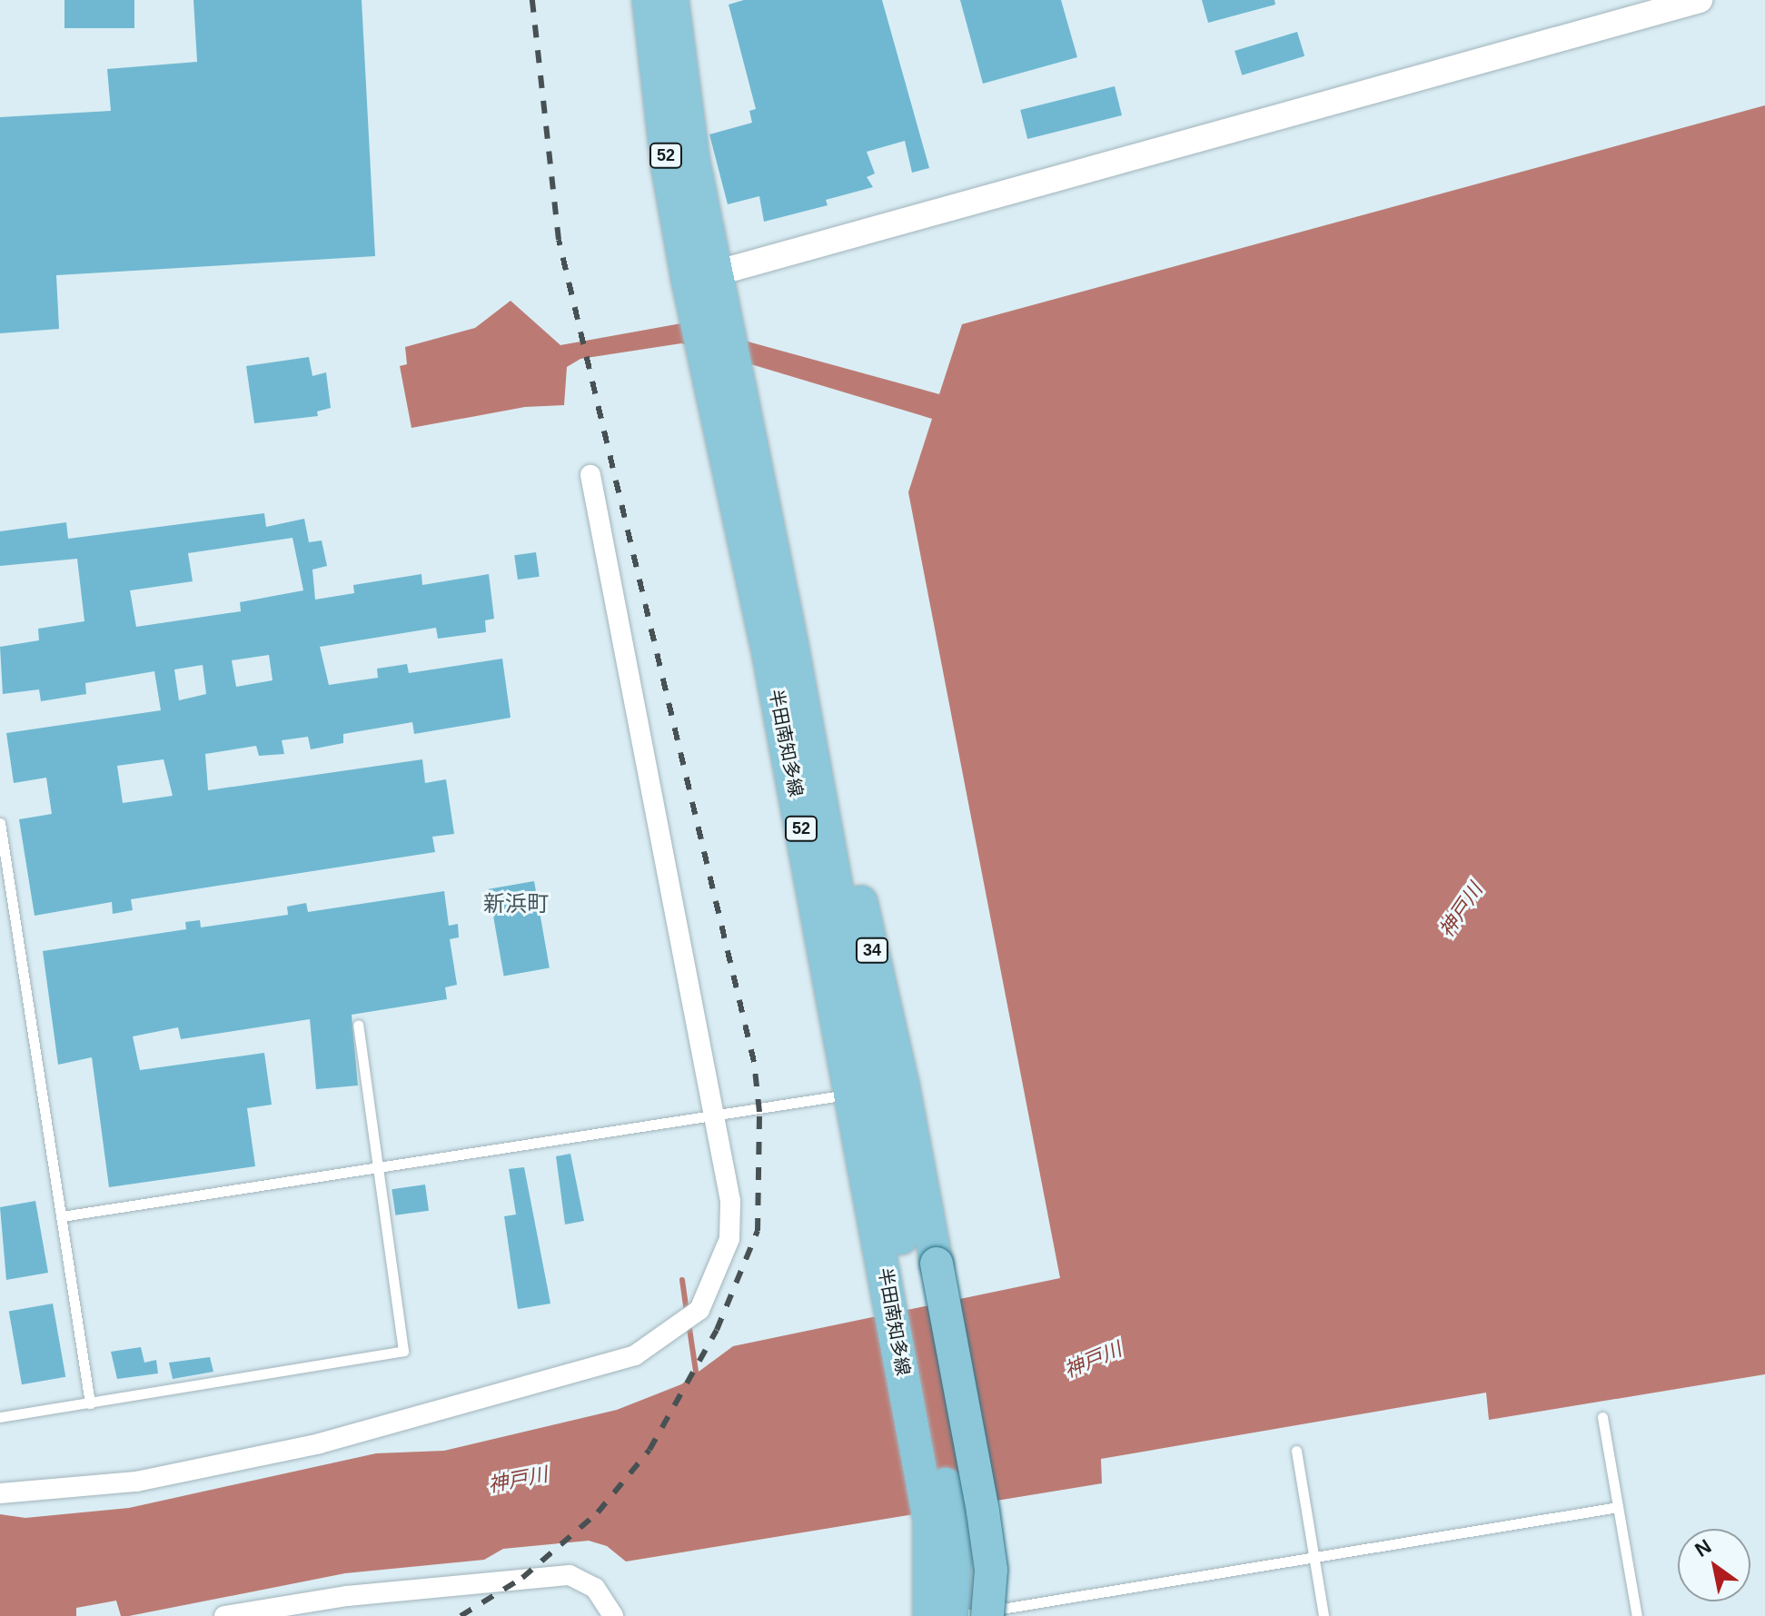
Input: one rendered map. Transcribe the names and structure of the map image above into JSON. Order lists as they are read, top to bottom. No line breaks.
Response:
{"streets":{"main road":["52","半田南知多線","34"]},"crossings":[["半田南知多線","34"]],"districts":["新浜町"],"water":["神戸川"],"north":"top left"}
